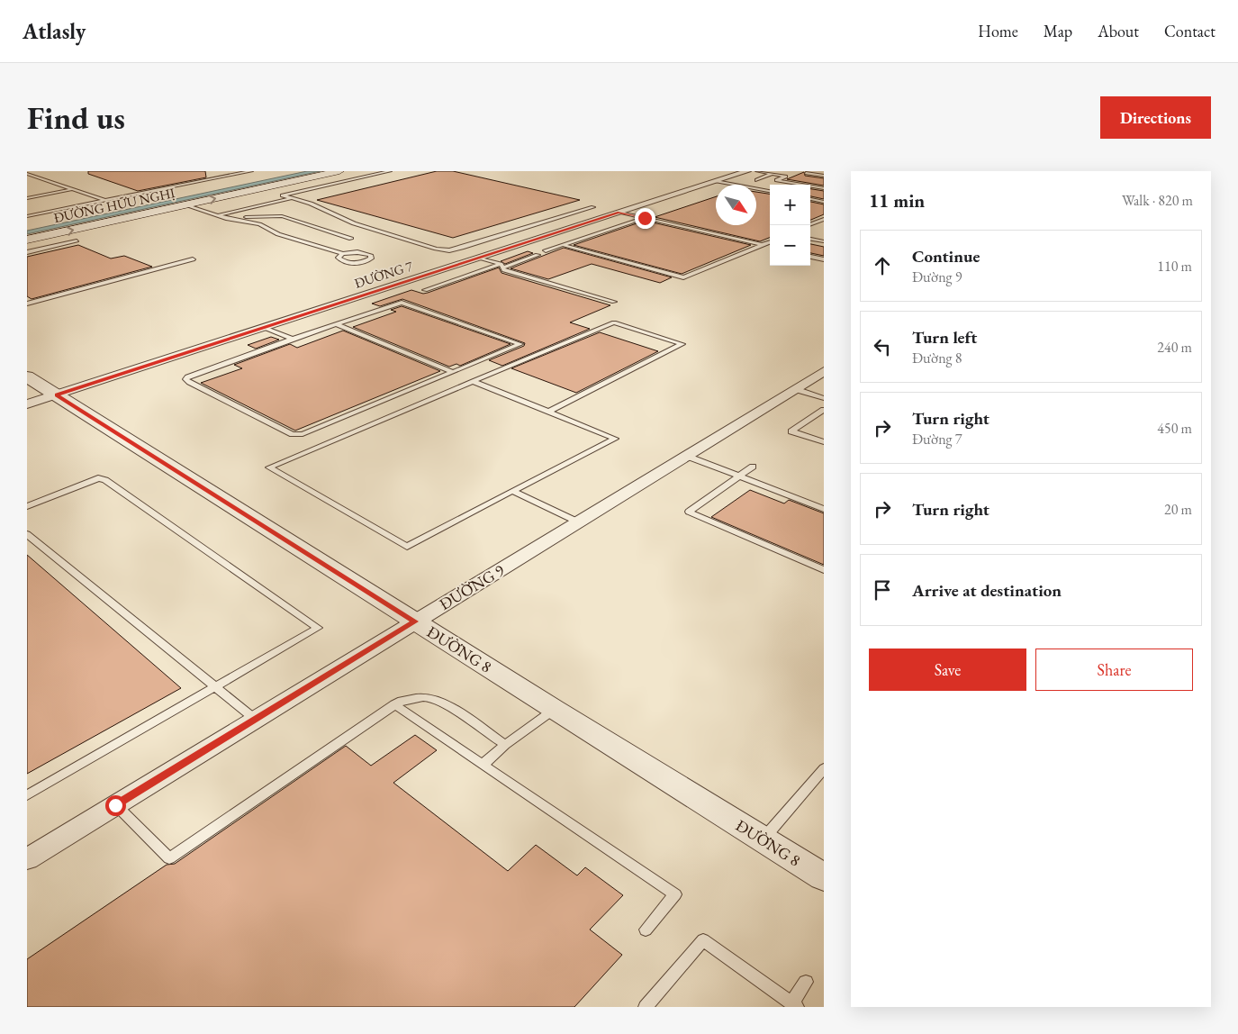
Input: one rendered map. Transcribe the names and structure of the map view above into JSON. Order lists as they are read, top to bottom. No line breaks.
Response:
{"streets":{"main road":["ĐƯỜNG HỮU NGHỊ"],"street":["ĐƯỜNG 7","ĐƯỜNG 9","ĐƯỜNG 8"]},"crossings":[["ĐƯỜNG 7","ĐƯỜNG 8"],["ĐƯỜNG 9","ĐƯỜNG 8"]],"north":"bottom right","page":{"header":"Atlasly","nav":["Home","Map","About","Contact"],"buttons":["Directions",["Save","Share"]],"title":"Find us","heading":["11 min","Walk · 820 m"],"map_buttons":["+","−"],"list":[["Continue","Đường 9","110 m"],["Turn left","Đường 8","240 m"],["Turn right","Đường 7","450 m"],["Turn right","20 m"],"Arrive at destination"]}}
